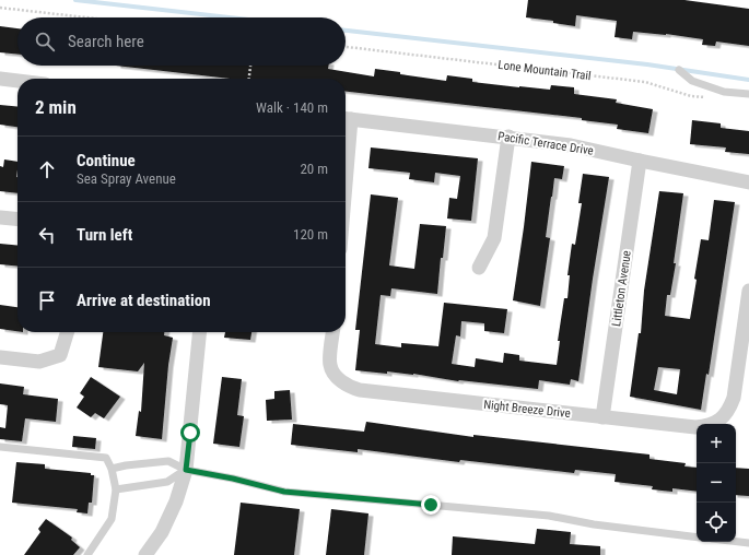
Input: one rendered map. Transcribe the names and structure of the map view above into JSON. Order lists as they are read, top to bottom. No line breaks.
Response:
{"streets":{"street":["Pacific Terrace Drive","Littleton Avenue","Night Breeze Drive"],"path":["Lone Mountain Trail"]},"crossings":[["Pacific Terrace Drive","Littleton Avenue"],["Littleton Avenue","Night Breeze Drive"]],"page":{"search":"Search here","heading":["2 min","Walk · 140 m"],"list":[["Continue","Sea Spray Avenue","20 m"],["Turn left","120 m"],"Arrive at destination"],"map_buttons":["+","−"]}}
